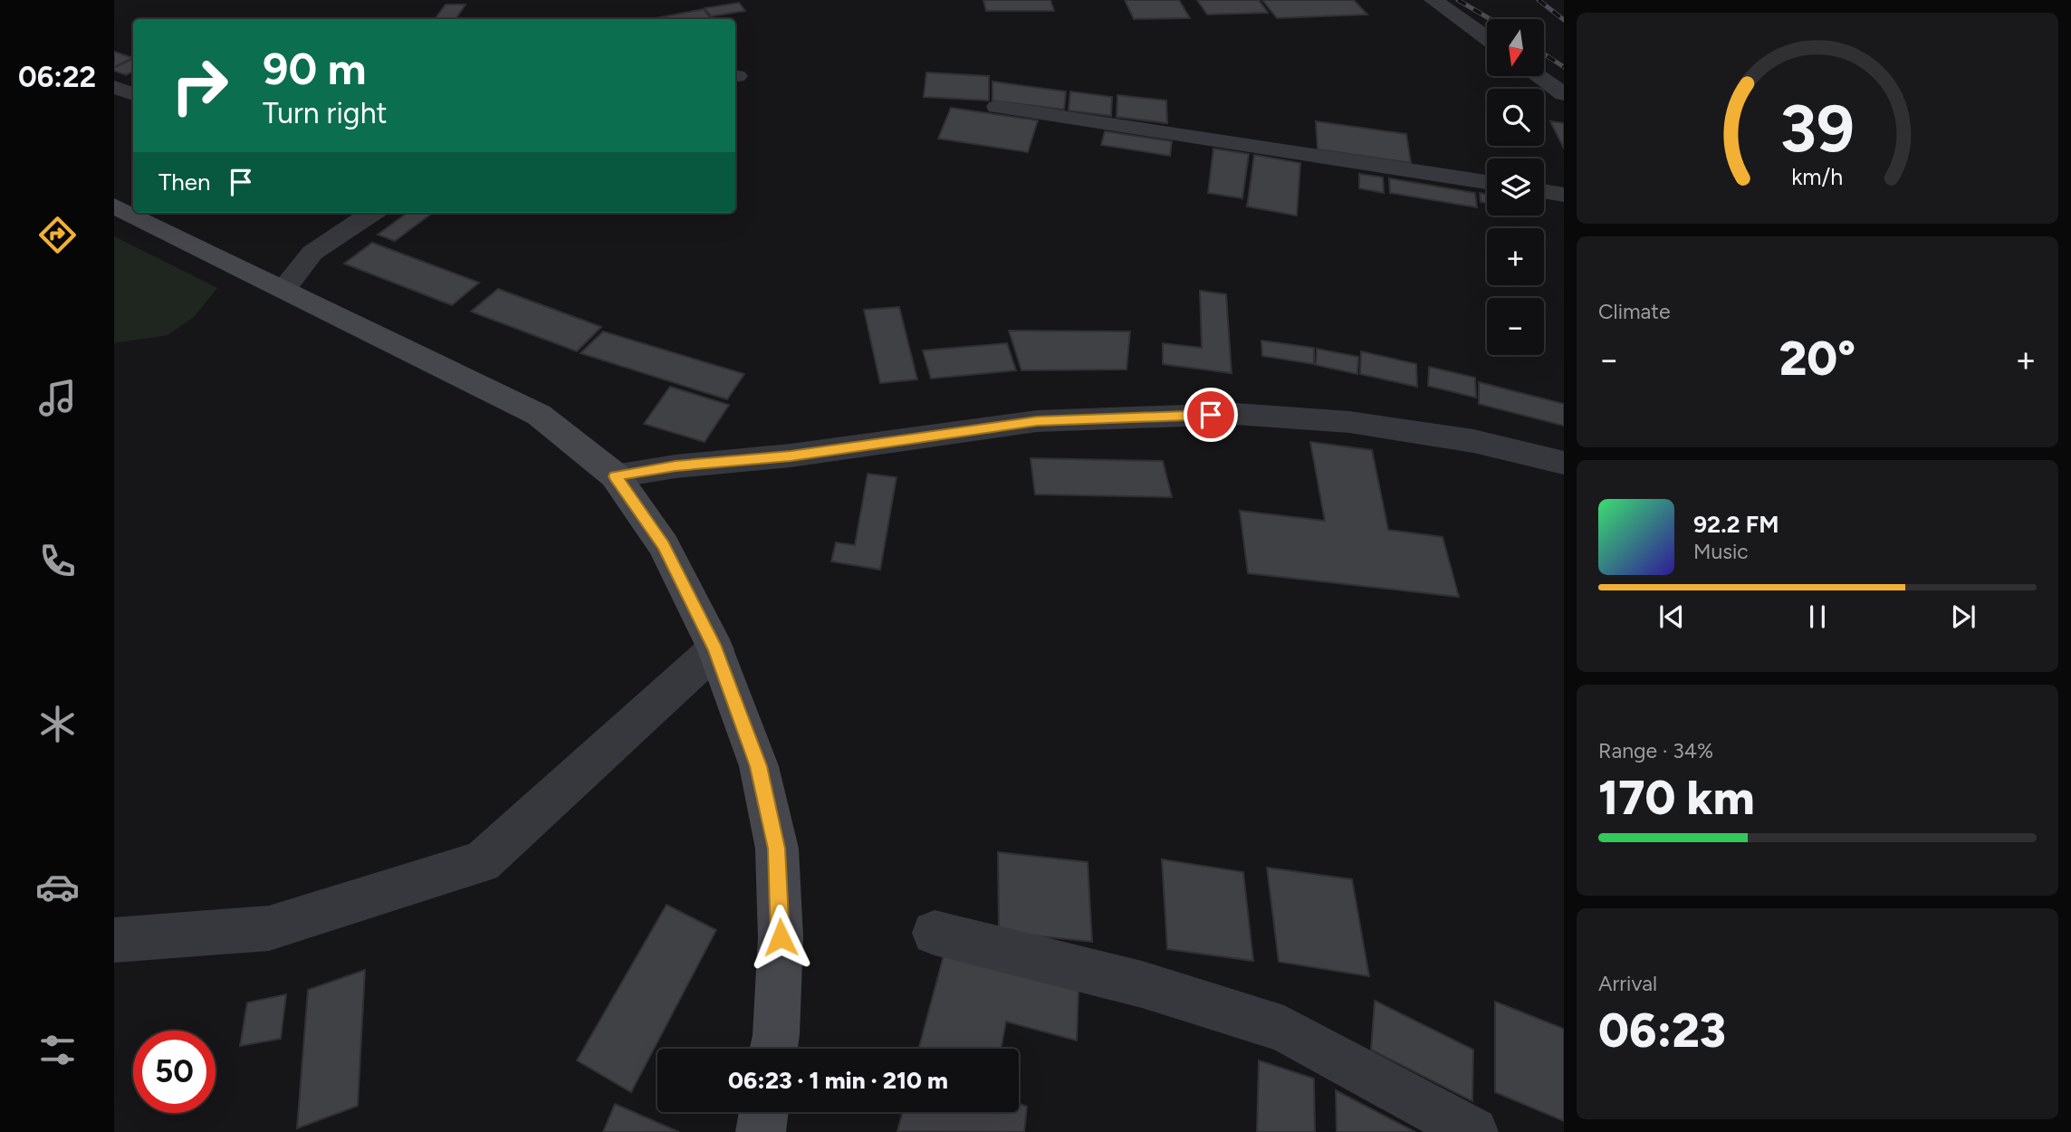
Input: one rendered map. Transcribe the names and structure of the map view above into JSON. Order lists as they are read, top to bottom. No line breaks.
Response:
{"north":"bottom","page":{"tabs":"06:22","map_buttons":["+","−"],"turn":["90 m","Turn right"],"then":"Then","tile":["Climate",["Range · 34%","170 km"],["Arrival","06:23"]],"heat":["−","20°","+"],"song":["92.2 FM","Music"],"limit":"50","trip":"06:23 · 1 min · 210 m","gauge":["39","km/h"]}}
